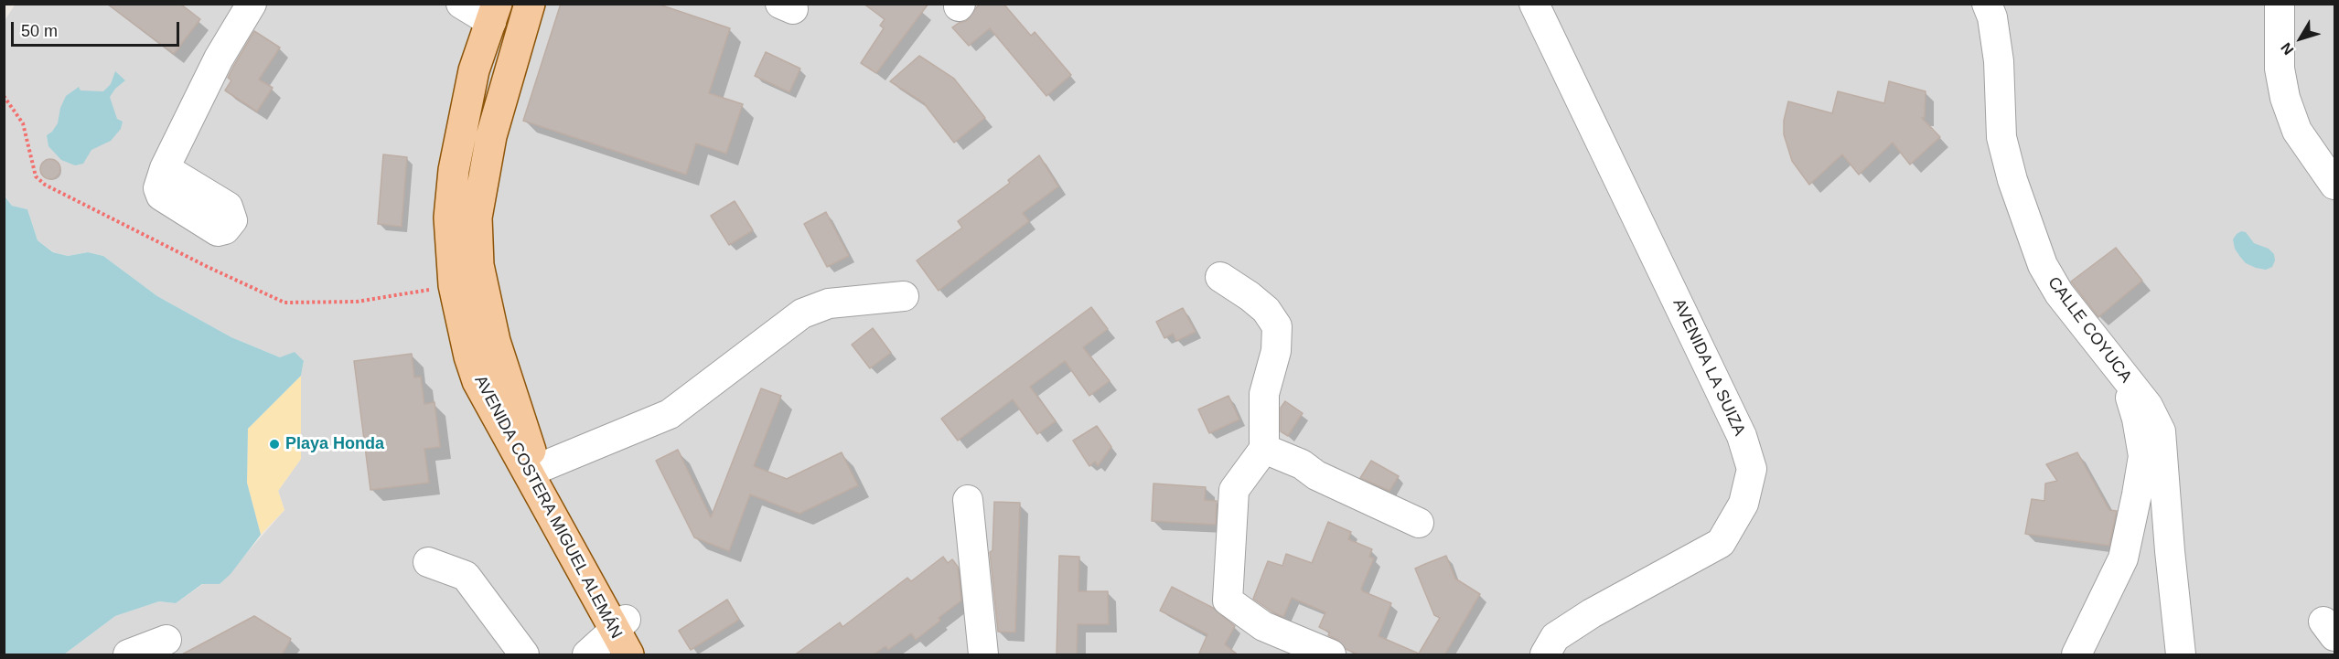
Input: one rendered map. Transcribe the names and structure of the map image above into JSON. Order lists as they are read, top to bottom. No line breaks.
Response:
{"streets":{"main road":["AVENIDA COSTERA MIGUEL ALEMÁN"],"street":["CALLE COYUCA","AVENIDA LA SUIZA"]},"places":["Playa Honda"],"scale_bar":"50 m","north":"bottom left"}
